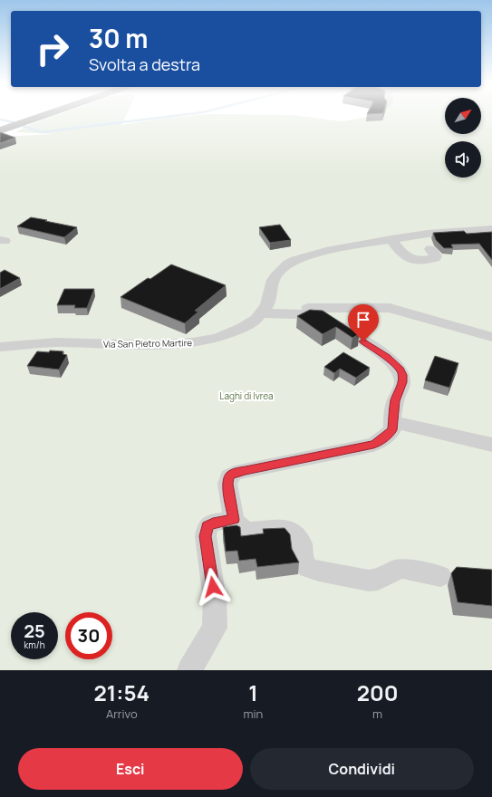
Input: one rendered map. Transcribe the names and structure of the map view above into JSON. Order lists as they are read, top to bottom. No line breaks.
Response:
{"streets":{"street":["Via San Pietro Martire"]},"parks":["Laghi di Ivrea"],"north":"top right","page":{"turn":["30 m","Svolta a destra"],"speed":"25 km/h","limit":"30","eta":["21:54","Arrivo","1","min","200","m"],"buttons":["Esci","Condividi"]}}
